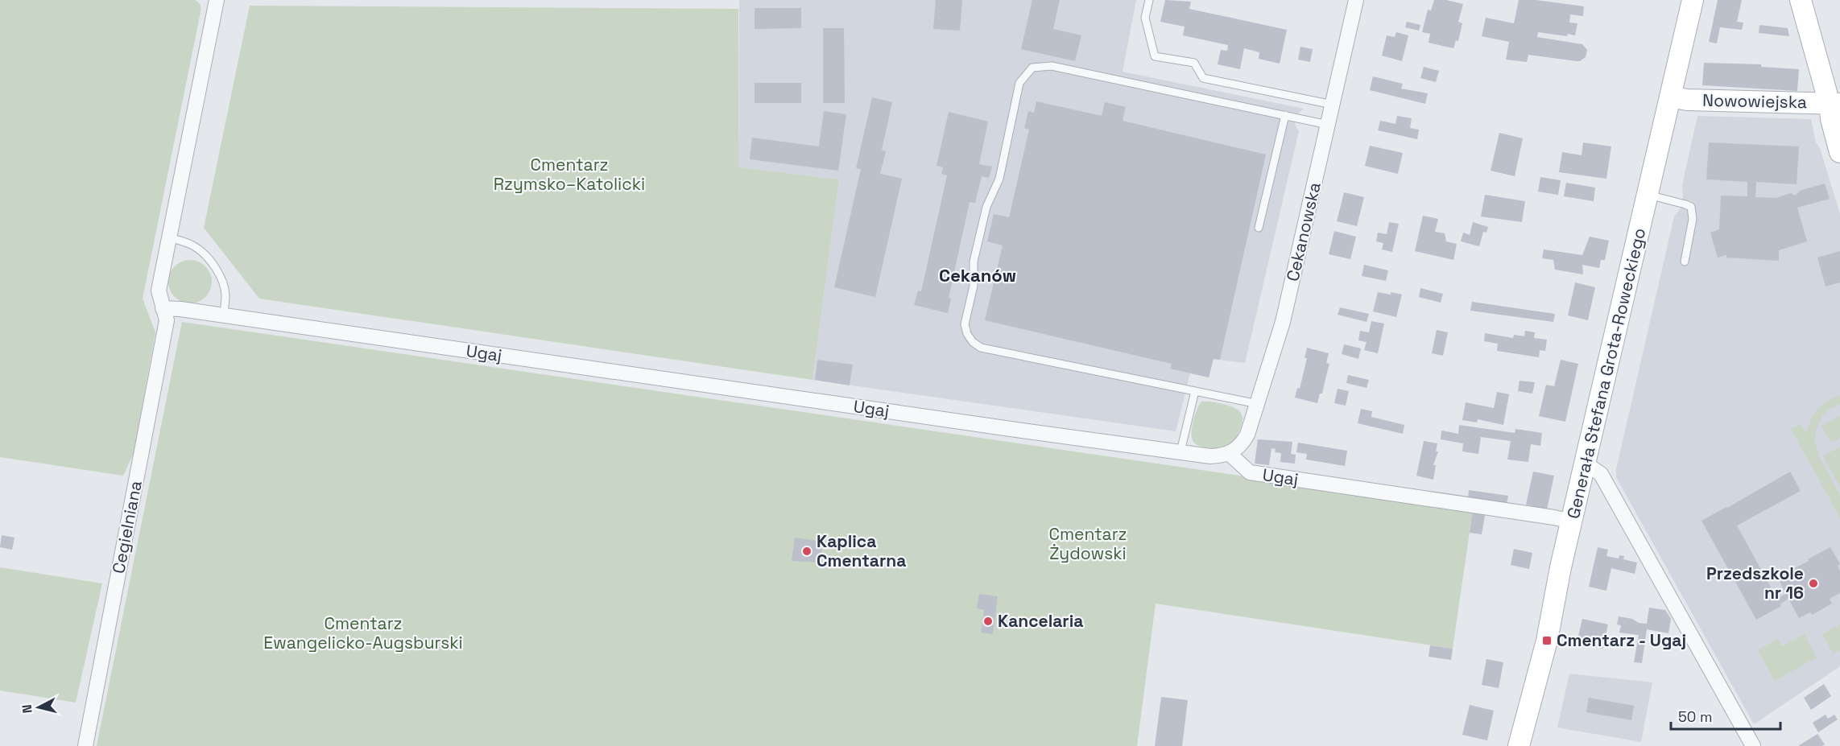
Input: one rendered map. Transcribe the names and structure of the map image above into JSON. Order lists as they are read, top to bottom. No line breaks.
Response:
{"streets":{"street":["Nowowiejska","Cekanowska","Ugaj","Generała Stefana Grota-Roweckiego","Cegielniana"]},"crossings":[["Nowowiejska","Generała Stefana Grota-Roweckiego"],["Cekanowska","Ugaj"],["Ugaj","Generała Stefana Grota-Roweckiego"],["Ugaj","Cegielniana"]],"districts":["Cekanów"],"parks":["Cmentarz Rzymsko–Katolicki","Cmentarz Żydowski","Cmentarz Ewangelicko-Augsburski"],"places":{"other":["Kaplica Cmentarna","Przedszkole nr 16","Kancelaria"],"transit":["Cmentarz - Ugaj"]},"scale_bar":"50 m","north":"left"}
